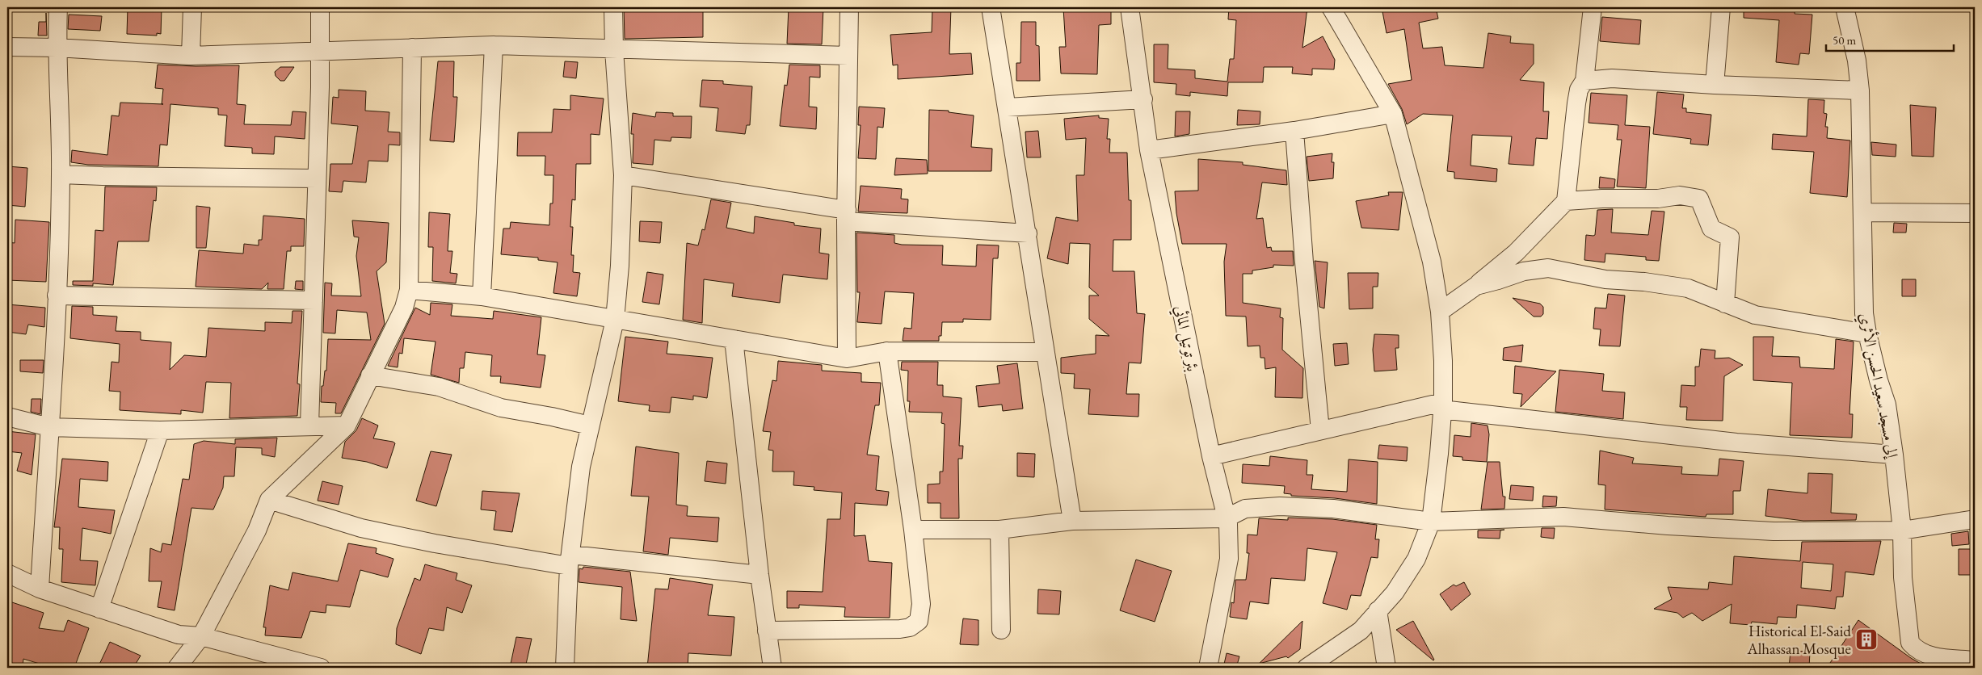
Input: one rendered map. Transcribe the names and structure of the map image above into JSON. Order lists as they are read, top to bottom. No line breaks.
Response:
{"streets":{"street":["بئر توتيل المائي","إلى مسجد سعيد الحسن الأثري"]},"places":{"building":["Historical El-Said Alhassan Mosque"]},"scale_bar":"50 m"}
